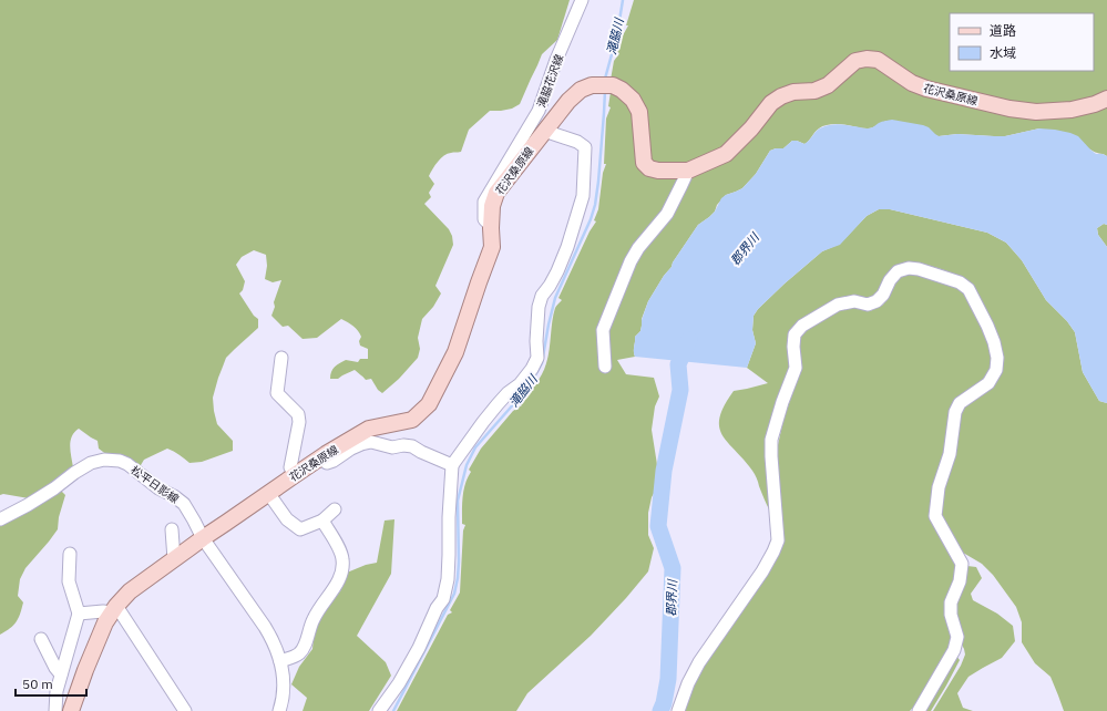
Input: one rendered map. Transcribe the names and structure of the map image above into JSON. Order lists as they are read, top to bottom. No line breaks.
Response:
{"streets":{"main road":["花沢桑原線"],"street":["滝脇花沢線","松平日影線"]},"crossings":[["滝脇花沢線","花沢桑原線"],["花沢桑原線","松平日影線"]],"water":["滝脇川","郡界川"],"legend":["道路","水域"],"scale_bar":"50 m"}
